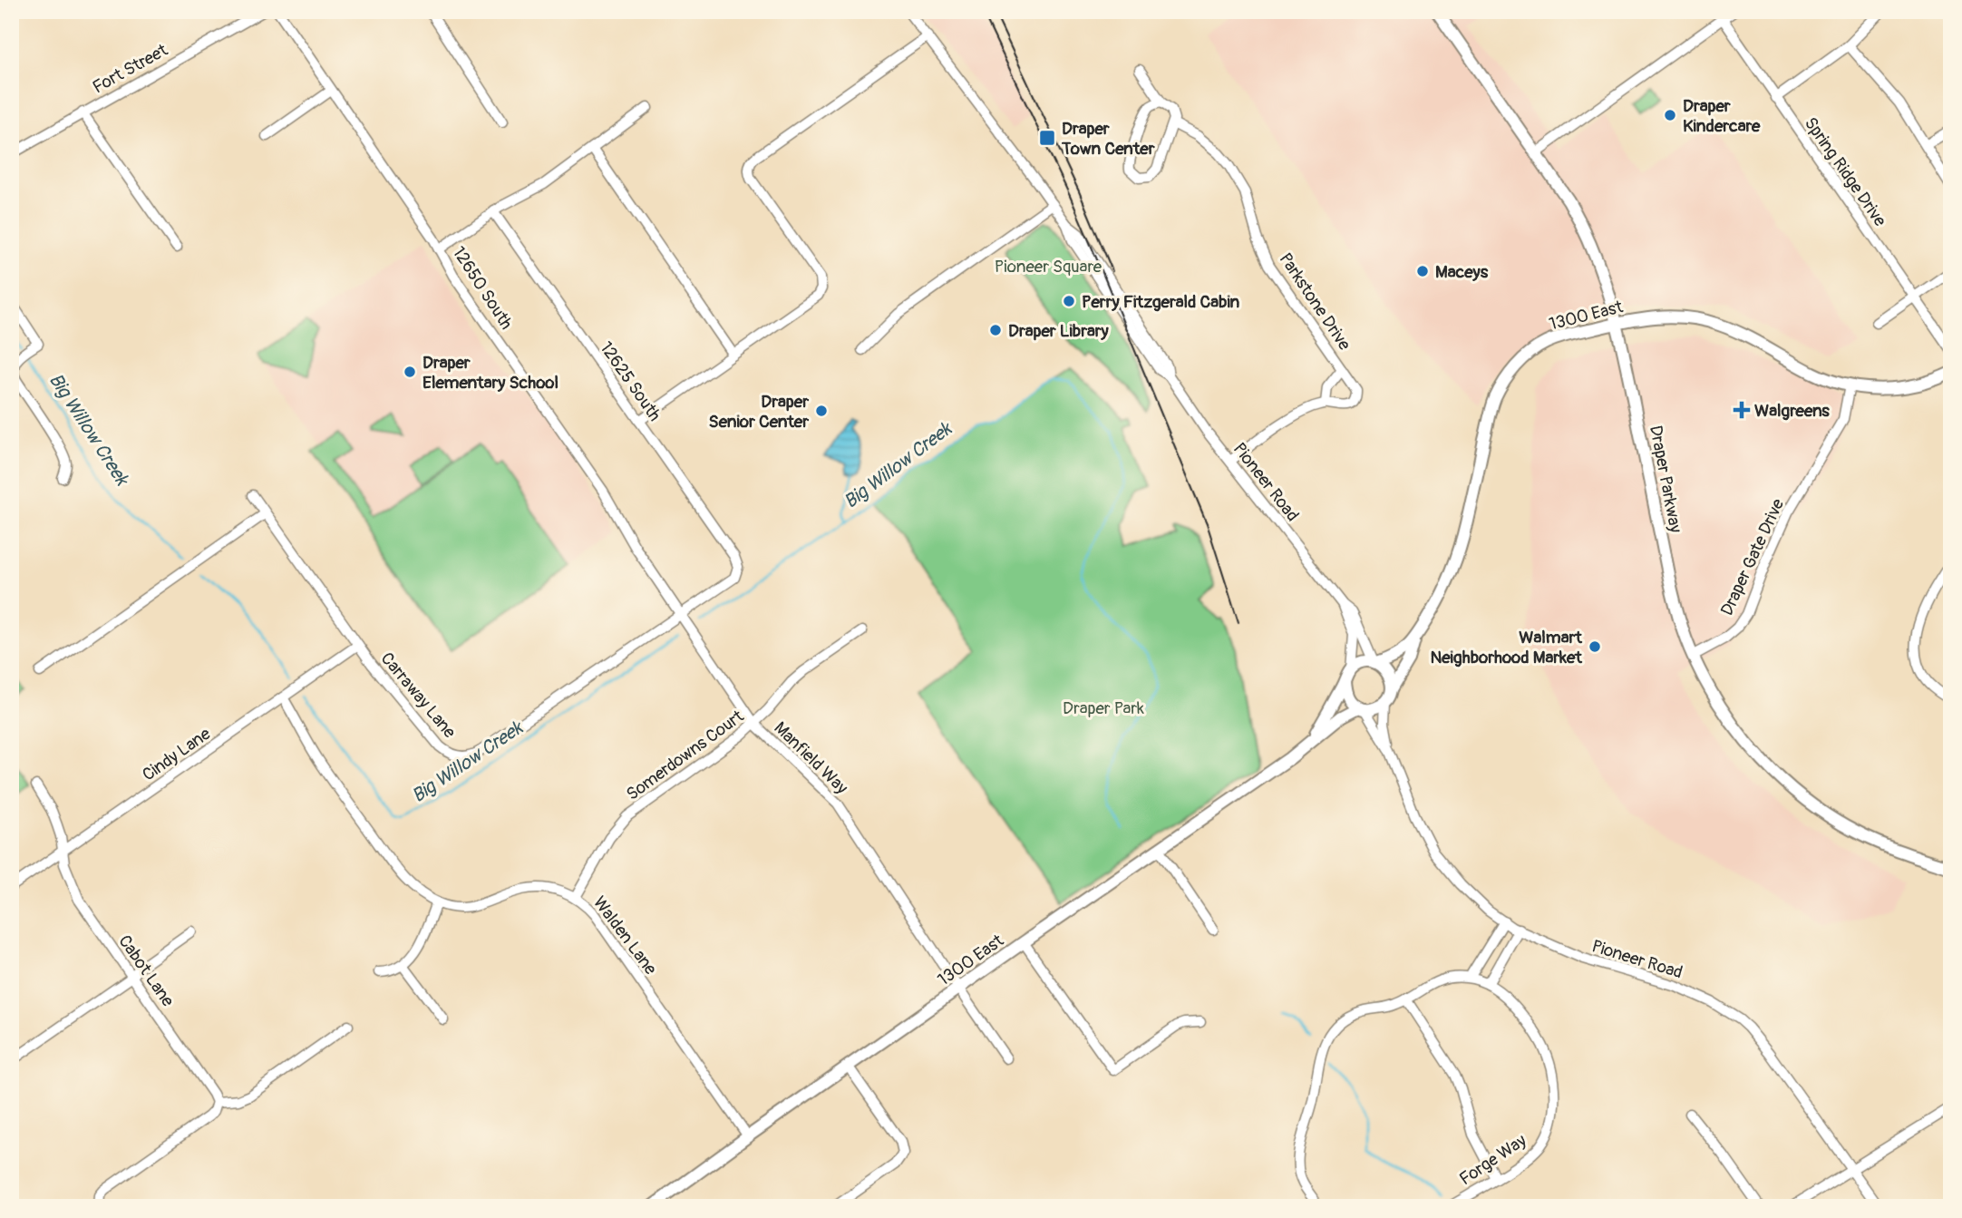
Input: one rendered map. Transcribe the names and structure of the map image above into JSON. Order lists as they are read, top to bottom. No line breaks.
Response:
{"streets":{"main road":["1300 East","Draper Parkway"],"street":["Fort Street","Spring Ridge Drive","12650 South","Parkstone Drive","12625 South","Pioneer Road","Draper Gate Drive","Carraway Lane","Cindy Lane","Somerdowns Court","Manfield Way","Walden Lane","Cabot Lane","Forge Way"]},"crossings":[["12650 South","Carraway Lane"],["12650 South","Manfield Way"],["1300 East","Draper Parkway"],["1300 East","Pioneer Road"],["1300 East","Draper Gate Drive"],["1300 East","Manfield Way"],["1300 East","Walden Lane"],["12625 South","Carraway Lane"],["Draper Parkway","Draper Gate Drive"],["Carraway Lane","Cindy Lane"],["Carraway Lane","Manfield Way"],["Cindy Lane","Walden Lane"],["Cindy Lane","Cabot Lane"],["Somerdowns Court","Manfield Way"],["Somerdowns Court","Walden Lane"]],"water":["Big Willow Creek"],"parks":["Pioneer Square","Draper Park"],"places":{"other":["Draper Kindercare","Maceys","Perry Fitzgerald Cabin","Draper Library","Draper Elementary School","Draper Senior Center","Walmart Neighborhood Market"],"transit":["Draper Town Center"],"health":["Walgreens"]}}
